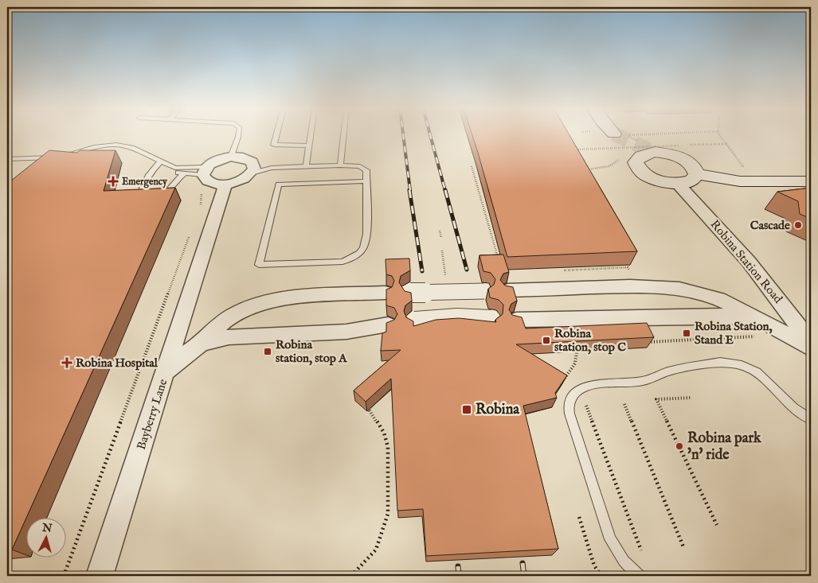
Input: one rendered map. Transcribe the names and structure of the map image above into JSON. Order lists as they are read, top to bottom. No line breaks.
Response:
{"streets":{"street":["Robina Station Road","Bayberry Lane"]},"places":{"health":["Emergency","Robina Hospital"],"other":["Cascade","Robina park 'n' ride"],"transit":["Robina Station, Stand E","Robina station, stop C","Robina station, stop A","Robina"]},"north":"top"}
